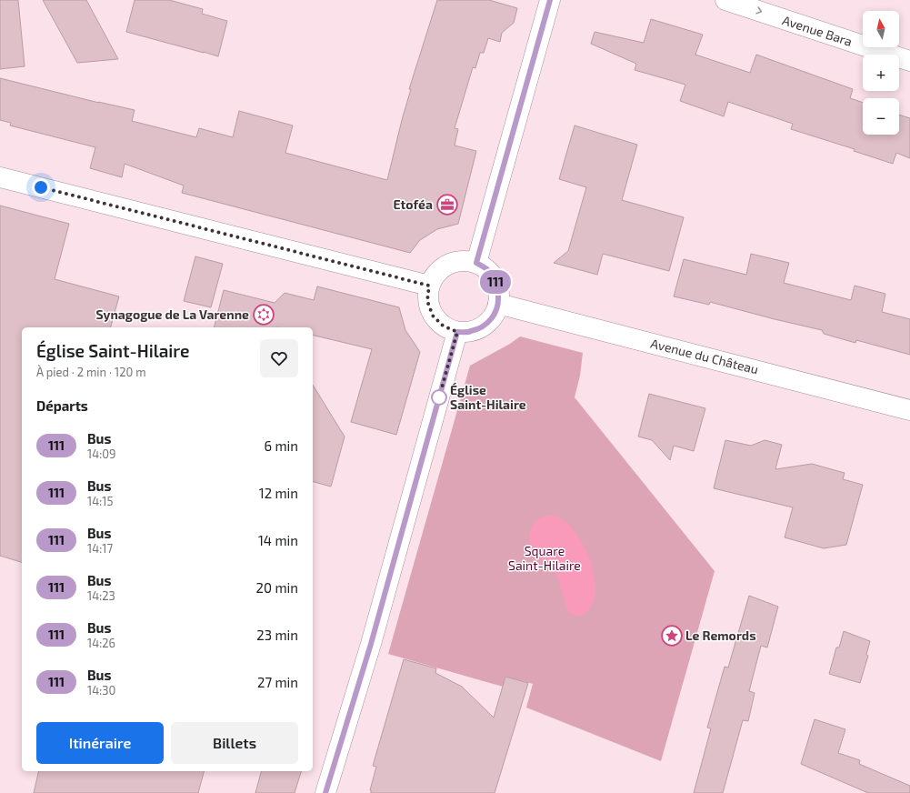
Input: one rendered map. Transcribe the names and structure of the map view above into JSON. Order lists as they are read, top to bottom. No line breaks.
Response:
{"streets":{"street":["Avenue Bara","Avenue du Château"]},"one_way":["Avenue Bara"],"parks":["Square Saint-Hilaire"],"places":{"office":["Etoféa"],"synagogue":["Synagogue de La Varenne"],"other":["Église Saint-Hilaire"],"place":["Le Remords"]},"lines":["bus line 111"],"north":"top","page":{"on_map":"111","map_buttons":["+","−"],"heading":[["Église Saint-Hilaire","À pied · 2 min · 120 m"],"Départs"],"list":[{"mark":"111","name":"Bus","note":"14:09","value":"6 min"},{"mark":"111","name":"Bus","note":"14:15","value":"12 min"},{"mark":"111","name":"Bus","note":"14:17","value":"14 min"},{"mark":"111","name":"Bus","note":"14:23","value":"20 min"},{"mark":"111","name":"Bus","note":"14:26","value":"23 min"},{"mark":"111","name":"Bus","note":"14:30","value":"27 min"}],"buttons":["Itinéraire","Billets"]}}
